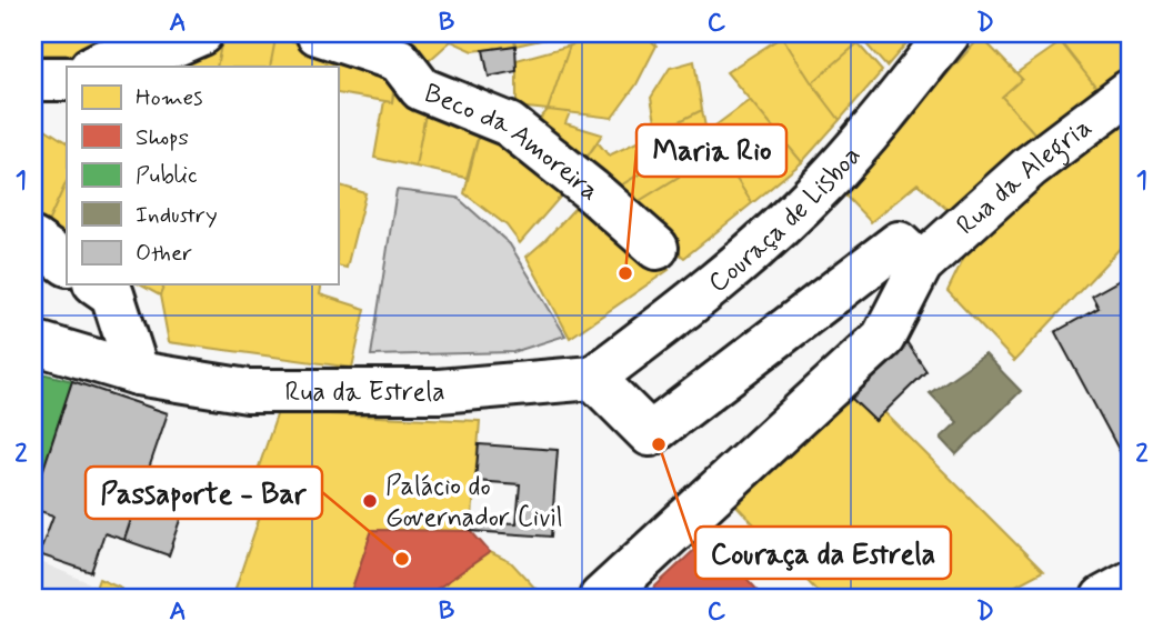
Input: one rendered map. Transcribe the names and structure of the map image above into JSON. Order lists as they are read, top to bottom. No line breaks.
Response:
{"streets":{"street":["Beco da Amoreira","Rua da Alegria","Couraça de Lisboa","Rua da Estrela"]},"crossings":[["Couraça de Lisboa","Rua da Estrela"]],"places":["Maria Rio","Couraça da Estrela","Palácio do Governador Civil","Passaporte - Bar"],"legend":["Homes","Shops","Public","Industry","Other"],"grid":{"columns":["A","B","C","D"],"rows":["1","2"]}}
